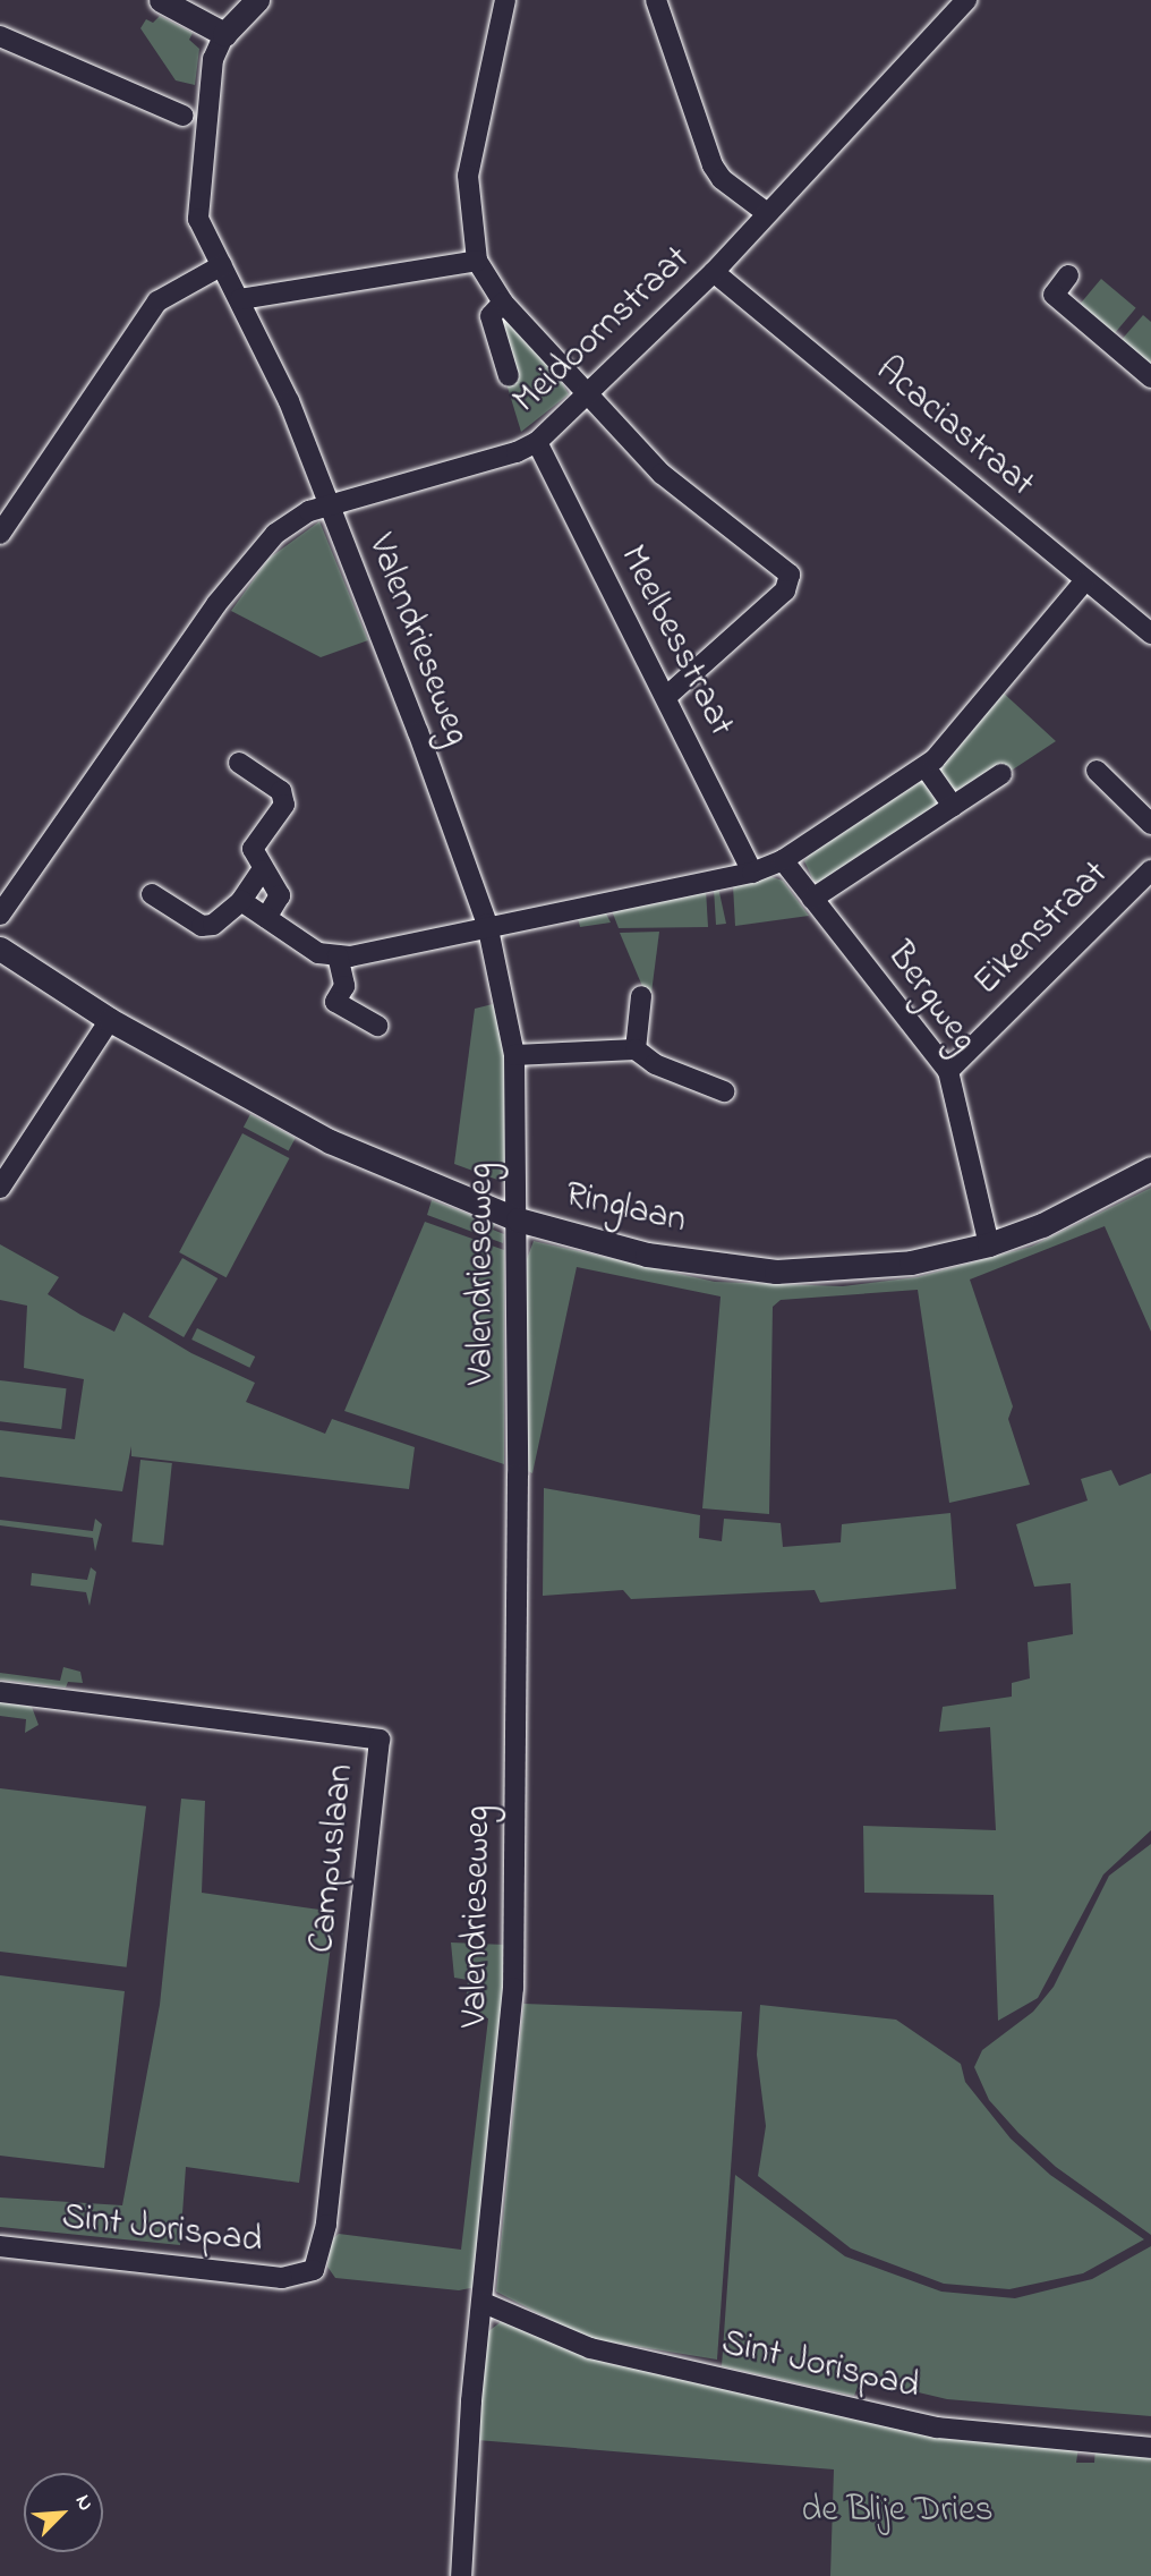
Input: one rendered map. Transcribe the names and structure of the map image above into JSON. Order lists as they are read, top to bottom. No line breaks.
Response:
{"streets":{"street":["Meidoornstraat","Acaciastraat","Valendrieseweg","Meelbesstraat","Eikenstraat","Bergweg","Ringlaan","Campuslaan","Sint Jorispad"]},"crossings":[["Meidoornstraat","Acaciastraat"],["Meidoornstraat","Valendrieseweg"],["Meidoornstraat","Meelbesstraat"],["Valendrieseweg","Ringlaan"],["Valendrieseweg","Sint Jorispad"],["Eikenstraat","Bergweg"],["Bergweg","Ringlaan"],["Campuslaan","Sint Jorispad"]],"parks":["de Blije Dries"],"north":"top right"}
